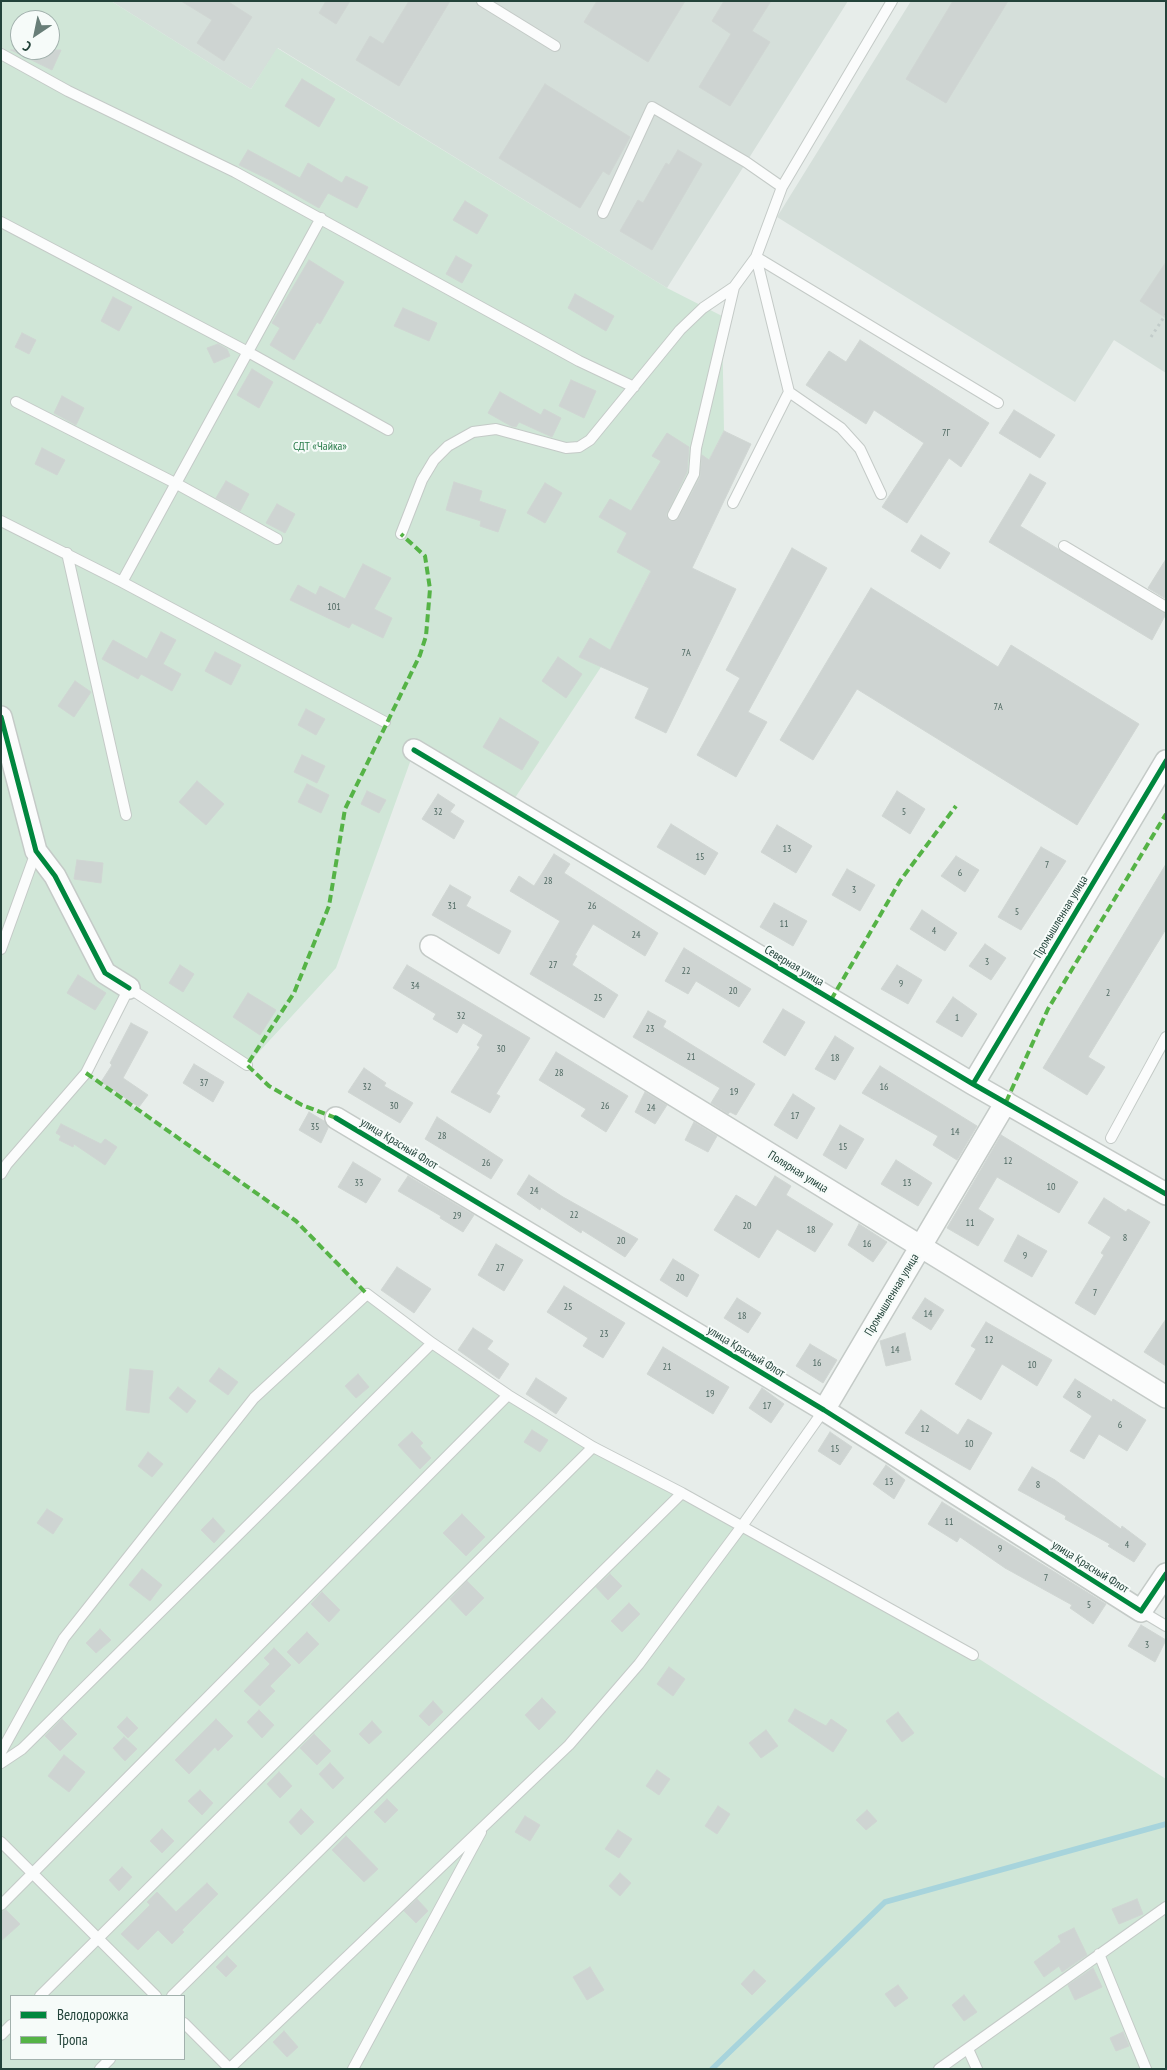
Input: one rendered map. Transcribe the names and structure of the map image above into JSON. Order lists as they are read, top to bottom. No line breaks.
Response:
{"streets":{"street":["Промышленная улица","Северная улица","улица Красный Флот","Полярная улица"]},"crossings":[["Промышленная улица","Северная улица"],["Промышленная улица","улица Красный Флот"],["Промышленная улица","Полярная улица"]],"parks":["СДТ «Чайка»"],"house_numbers":["7Г","101","7А","7А","32","5","13","15","7","6","28","3","31","26","5","11","4","24","3","27","22","9","34","20","2","25","32","1","23","30","21","18","28","37","32","16","19","30","26","24","17","35","14","28","15","12","26","33","13","10","24","22","29","11","20","18","8","20","16","9","27","20","7","25","14","18","23","12","14","16","10","21","19","8","17","6","12","10","15","13","8","11","4","9","7","5","3"],"legend":["Велодорожка","Тропа"],"north":"bottom left"}
